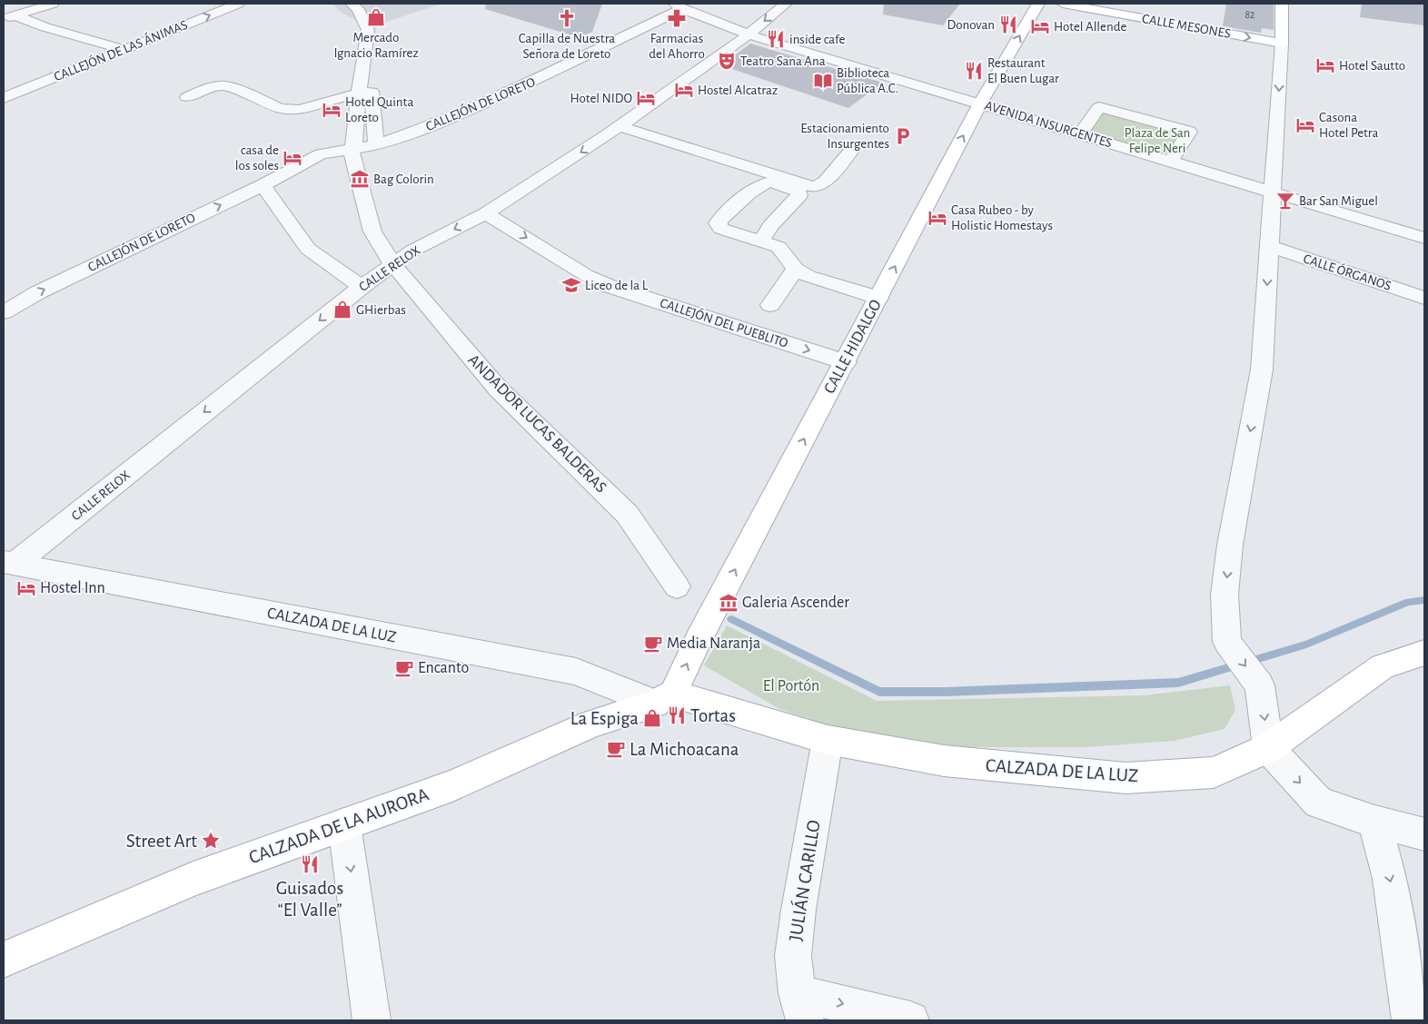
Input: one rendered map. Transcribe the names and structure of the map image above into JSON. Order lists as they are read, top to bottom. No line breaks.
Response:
{"streets":{"main road":["CALLE MESONES","CALLE HIDALGO","CALZADA DE LA LUZ","CALZADA DE LA AURORA"],"street":["CALLEJÓN DE LAS ÁNIMAS","CALLEJÓN DE LORETO","AVENIDA INSURGENTES","CALLE RELOX","CALLE ÓRGANOS","CALLEJÓN DEL PUEBLITO","ANDADOR LUCAS BALDERAS","JULIÁN CARILLO"]},"crossings":[["CALLEJÓN DE LORETO","AVENIDA INSURGENTES"],["CALLEJÓN DE LORETO","ANDADOR LUCAS BALDERAS"],["AVENIDA INSURGENTES","CALLE RELOX"],["AVENIDA INSURGENTES","CALLE HIDALGO"],["CALLE RELOX","CALLEJÓN DEL PUEBLITO"],["CALLE RELOX","ANDADOR LUCAS BALDERAS"],["CALLE RELOX","CALZADA DE LA LUZ"],["CALLEJÓN DEL PUEBLITO","CALLE HIDALGO"],["CALLE HIDALGO","CALZADA DE LA LUZ"],["CALLE HIDALGO","CALZADA DE LA AURORA"],["CALZADA DE LA LUZ","CALZADA DE LA AURORA"],["CALZADA DE LA LUZ","JULIÁN CARILLO"]],"one_way":["CALLE MESONES","CALLEJÓN DE LAS ÁNIMAS","CALLEJÓN DE LORETO","CALLE RELOX","CALLE HIDALGO"],"parks":["Plaza de San Felipe Neri","El Portón"],"places":{"shop":["Mercado Ignacio Ramírez","GHierbas","La Espiga"],"church":["Capilla de Nuestra Señora de Loreto"],"pharmacy":["Farmacias del Ahorro"],"restaurant":["Donovan","inside cafe","Restaurant El Buen Lugar","Tortas","Guisados “El Valle”"],"hotel":["Hotel Allende","Hotel Sautto","Hostel Alcatraz","Hotel NIDO","Hotel Quinta Loreto","Casona Hotel Petra","casa de los soles","Casa Rubeo - by Holistic Homestays","Hostel Inn"],"theatre":["Teatro Sana Ana"],"library":["Biblioteca Pública A.C."],"parking":["Estacionamiento Insurgentes"],"museum":["Bag Colorin","Galeria Ascender"],"bar":["Bar San Miguel"],"school or university":["Liceo de la L"],"cafe":["Media Naranja","Encanto","La Michoacana"],"place":["Street Art"]},"house_numbers":["82"]}
